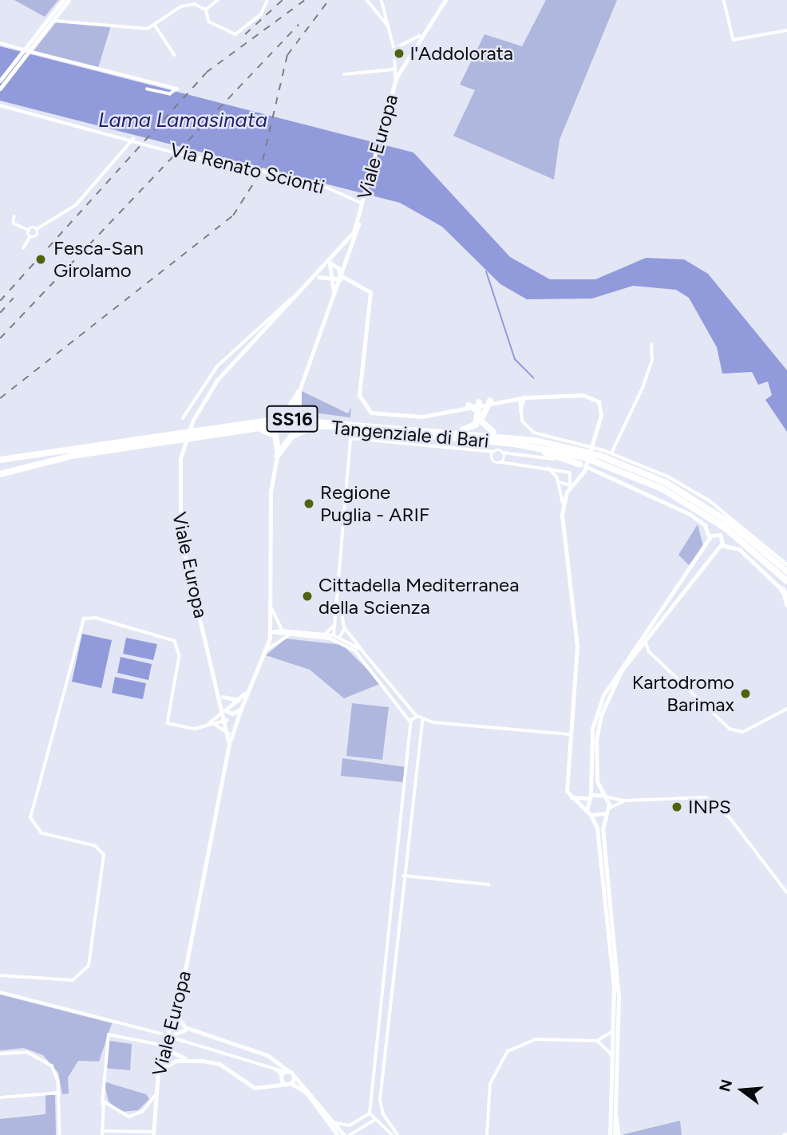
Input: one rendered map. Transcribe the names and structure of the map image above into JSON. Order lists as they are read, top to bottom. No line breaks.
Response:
{"streets":{"highway":["SS16","Tangenziale di Bari"],"street":["Viale Europa","Via Renato Scionti"]},"crossings":[["Viale Europa","Via Renato Scionti"]],"water":["Lama Lamasinata"],"places":["l'Addolorata","Fesca-San Girolamo","Regione Puglia - ARIF","Cittadella Mediterranea della Scienza","Kartodromo Barimax","INPS"],"north":"left"}
